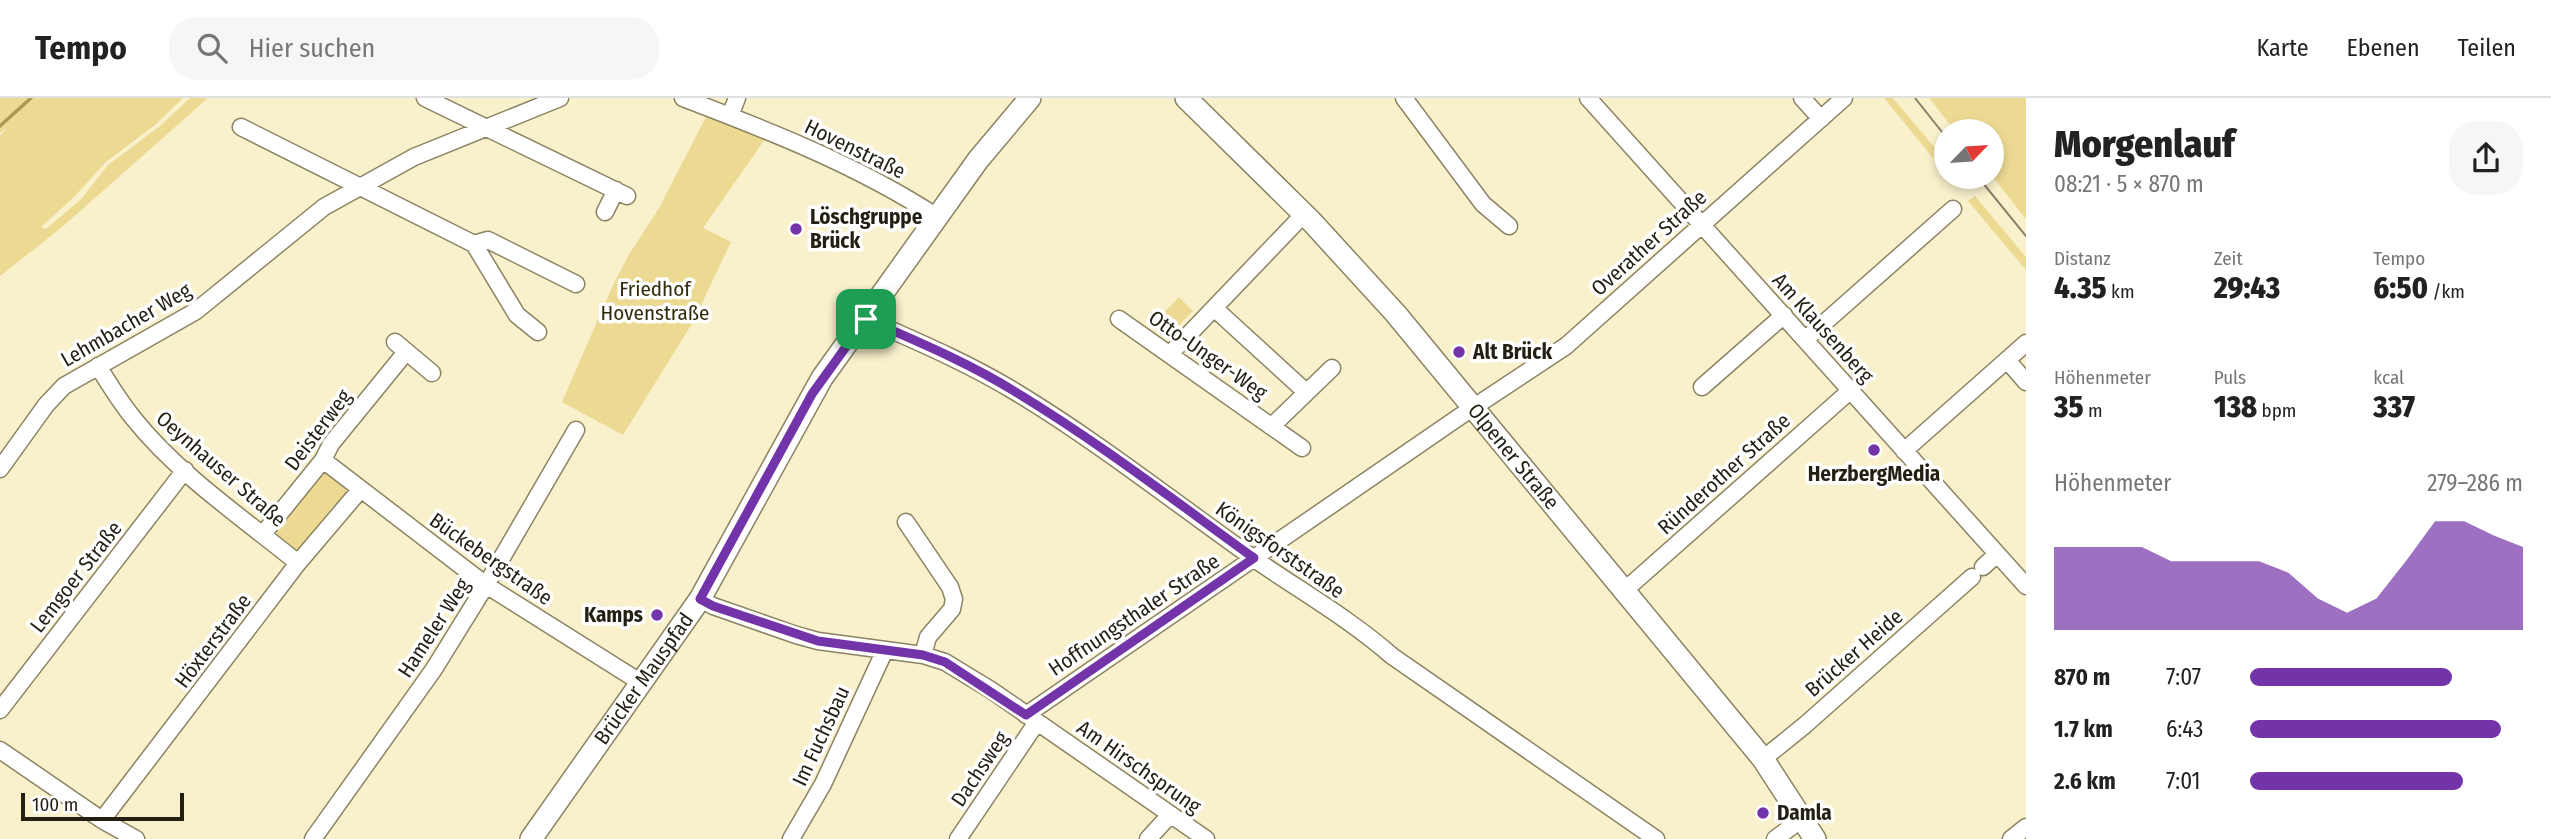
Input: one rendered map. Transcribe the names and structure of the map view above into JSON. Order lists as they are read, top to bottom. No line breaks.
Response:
{"streets":{"main road":["Olpener Straße","Brücker Mauspfad"],"street":["Hovenstraße","Overather Straße","Lehmbacher Weg","Am Klausenberg","Otto-Unger-Weg","Deisterweg","Oeynhauser Straße","Ründerother Straße","Königsforststraße","Bückebergstraße","Lemgoer Straße","Hoffnungsthaler Straße","Hameler Weg","Höxterstraße","Brücker Heide","Im Fuchsbau","Am Hirschsprung","Dachsweg"]},"crossings":[["Hovenstraße","Brücker Mauspfad"],["Overather Straße","Am Klausenberg"],["Overather Straße","Olpener Straße"],["Overather Straße","Hoffnungsthaler Straße"],["Lehmbacher Weg","Oeynhauser Straße"],["Am Klausenberg","Ründerother Straße"],["Am Klausenberg","Brücker Heide"],["Deisterweg","Oeynhauser Straße"],["Deisterweg","Bückebergstraße"],["Olpener Straße","Ründerother Straße"],["Olpener Straße","Hoffnungsthaler Straße"],["Olpener Straße","Brücker Heide"],["Oeynhauser Straße","Lemgoer Straße"],["Oeynhauser Straße","Höxterstraße"],["Königsforststraße","Hoffnungsthaler Straße"],["Königsforststraße","Brücker Mauspfad"],["Bückebergstraße","Hameler Weg"],["Bückebergstraße","Höxterstraße"],["Bückebergstraße","Brücker Mauspfad"],["Hoffnungsthaler Straße","Am Hirschsprung"],["Hoffnungsthaler Straße","Dachsweg"],["Brücker Mauspfad","Am Hirschsprung"],["Im Fuchsbau","Am Hirschsprung"],["Am Hirschsprung","Dachsweg"]],"parks":["Friedhof Hovenstraße"],"places":["Löschgruppe Brück","Alt Brück","HerzbergMedia","Kamps","Damla"],"scale_bar":"100 m","north":"top right","page":{"header":"Tempo","search":"Hier suchen","nav":["Karte","Ebenen","Teilen"],"heading":["Morgenlauf","08:21 · 5 × 870 m"],"stats":[["Distanz","4.35 km"],["Zeit","29:43"],["Tempo","6:50 /km"],["Höhenmeter","35 m"],["Puls","138 bpm"],["kcal","337"]],"chart":["Höhenmeter","279–286 m"],"list":[{"name":"870 m","note":"7:07"},{"name":"1.7 km","note":"6:43"},{"name":"2.6 km","note":"7:01"}],"scale":"100 m"}}
